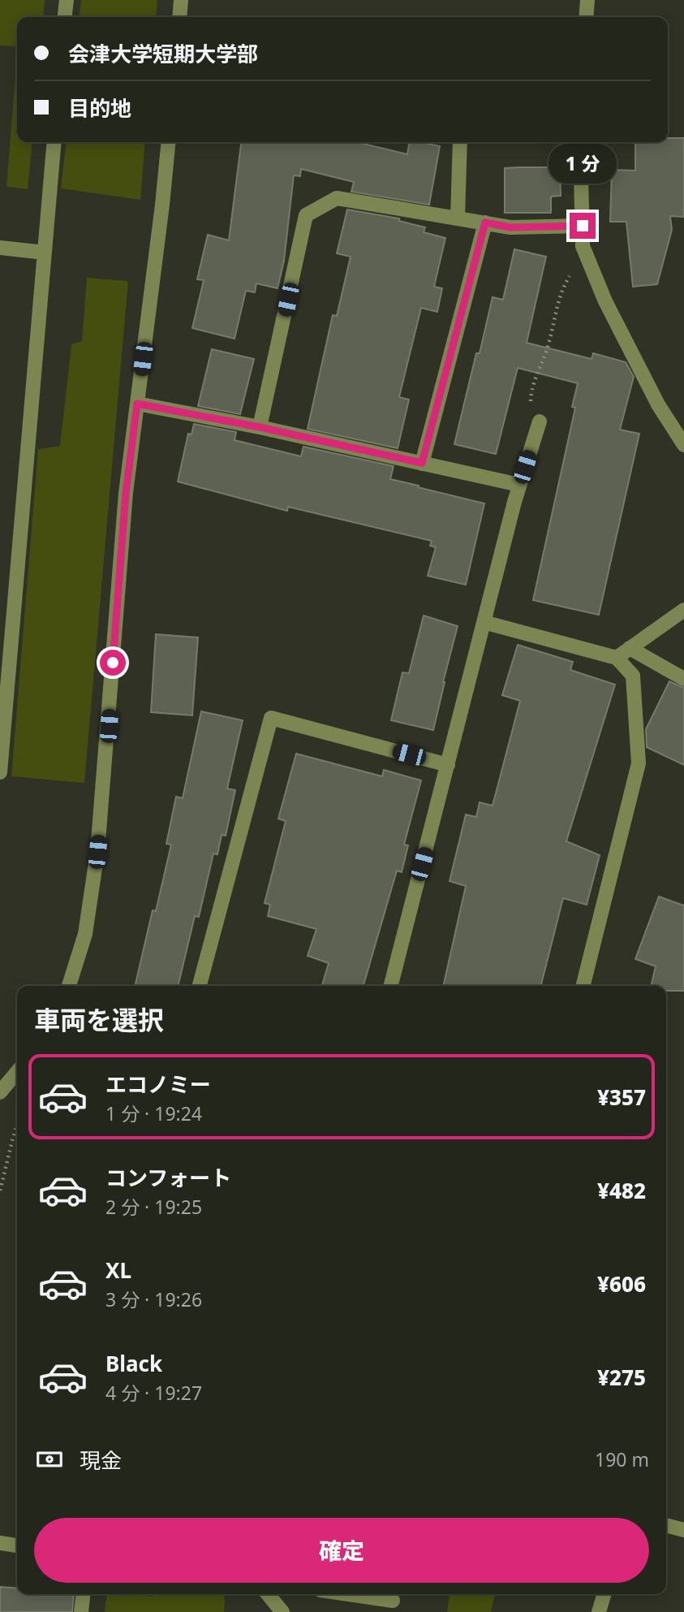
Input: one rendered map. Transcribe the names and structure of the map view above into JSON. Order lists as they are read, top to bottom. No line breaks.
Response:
{"page":{"banner":["会津大学短期大学部","目的地"],"bubble":"1 分","heading":"車両を選択","list":[{"name":"エコノミー","note":"1 分 · 19:24","value":"¥357"},{"name":"コンフォート","note":"2 分 · 19:25","value":"¥482"},{"name":"XL","note":"3 分 · 19:26","value":"¥606"},{"name":"Black","note":"4 分 · 19:27","value":"¥275"}],"pay":["現金","190 m"],"buttons":"確定"}}
